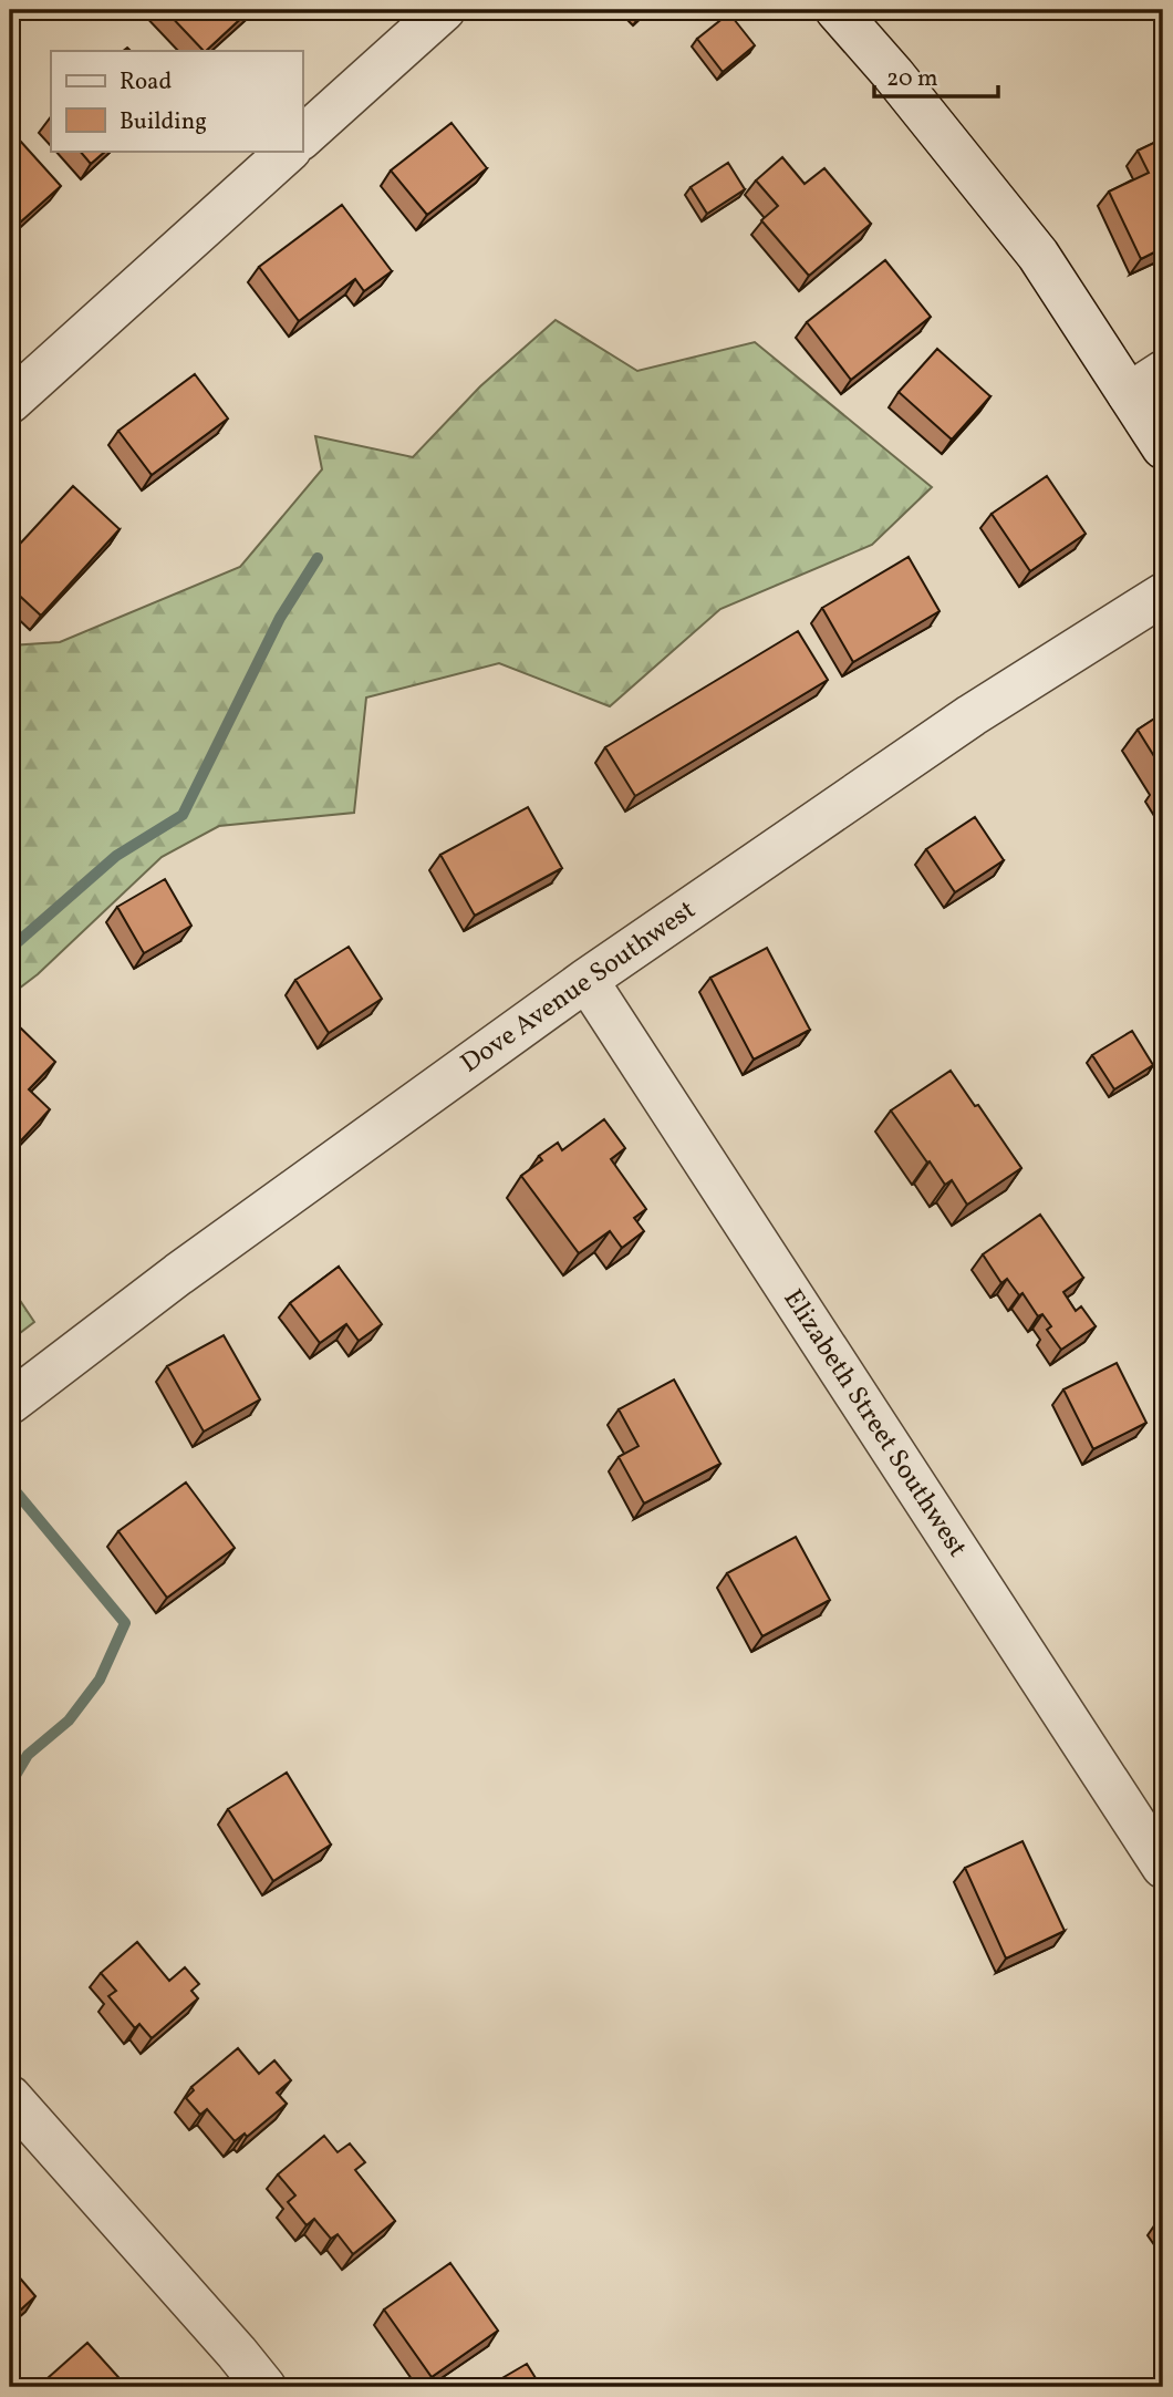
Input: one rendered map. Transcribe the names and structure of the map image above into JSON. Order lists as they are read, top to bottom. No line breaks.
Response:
{"streets":{"street":["Dove Avenue Southwest","Elizabeth Street Southwest"]},"crossings":[["Dove Avenue Southwest","Elizabeth Street Southwest"]],"legend":["Road","Building"],"scale_bar":"20 m"}
